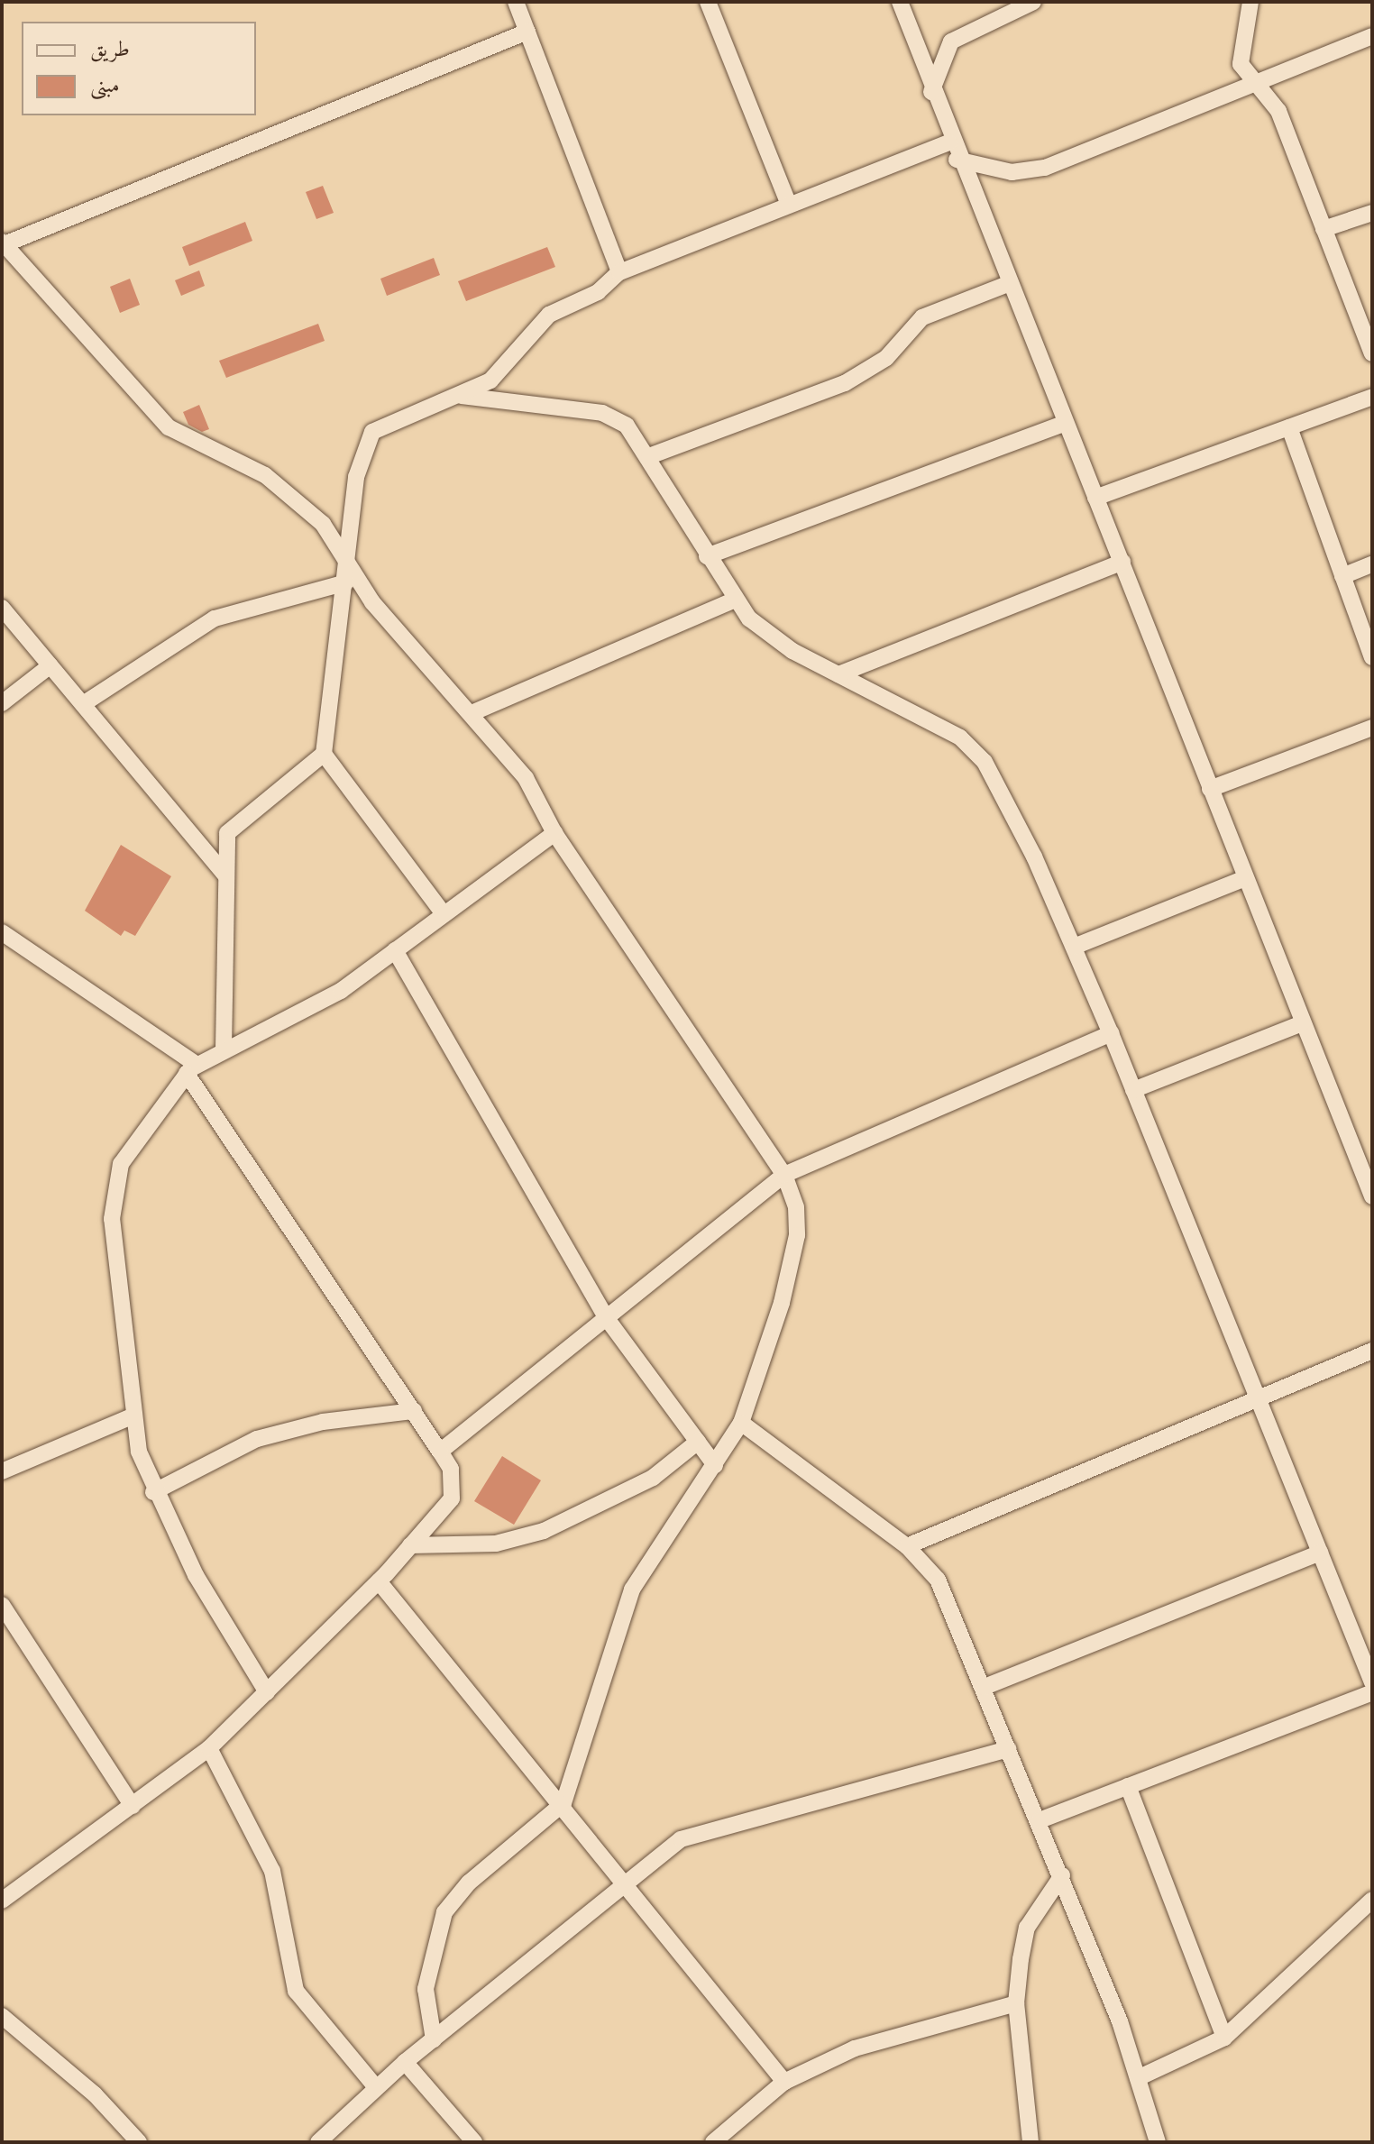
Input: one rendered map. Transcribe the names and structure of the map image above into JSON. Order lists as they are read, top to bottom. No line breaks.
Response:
{"legend":["طريق","مبنى"]}
